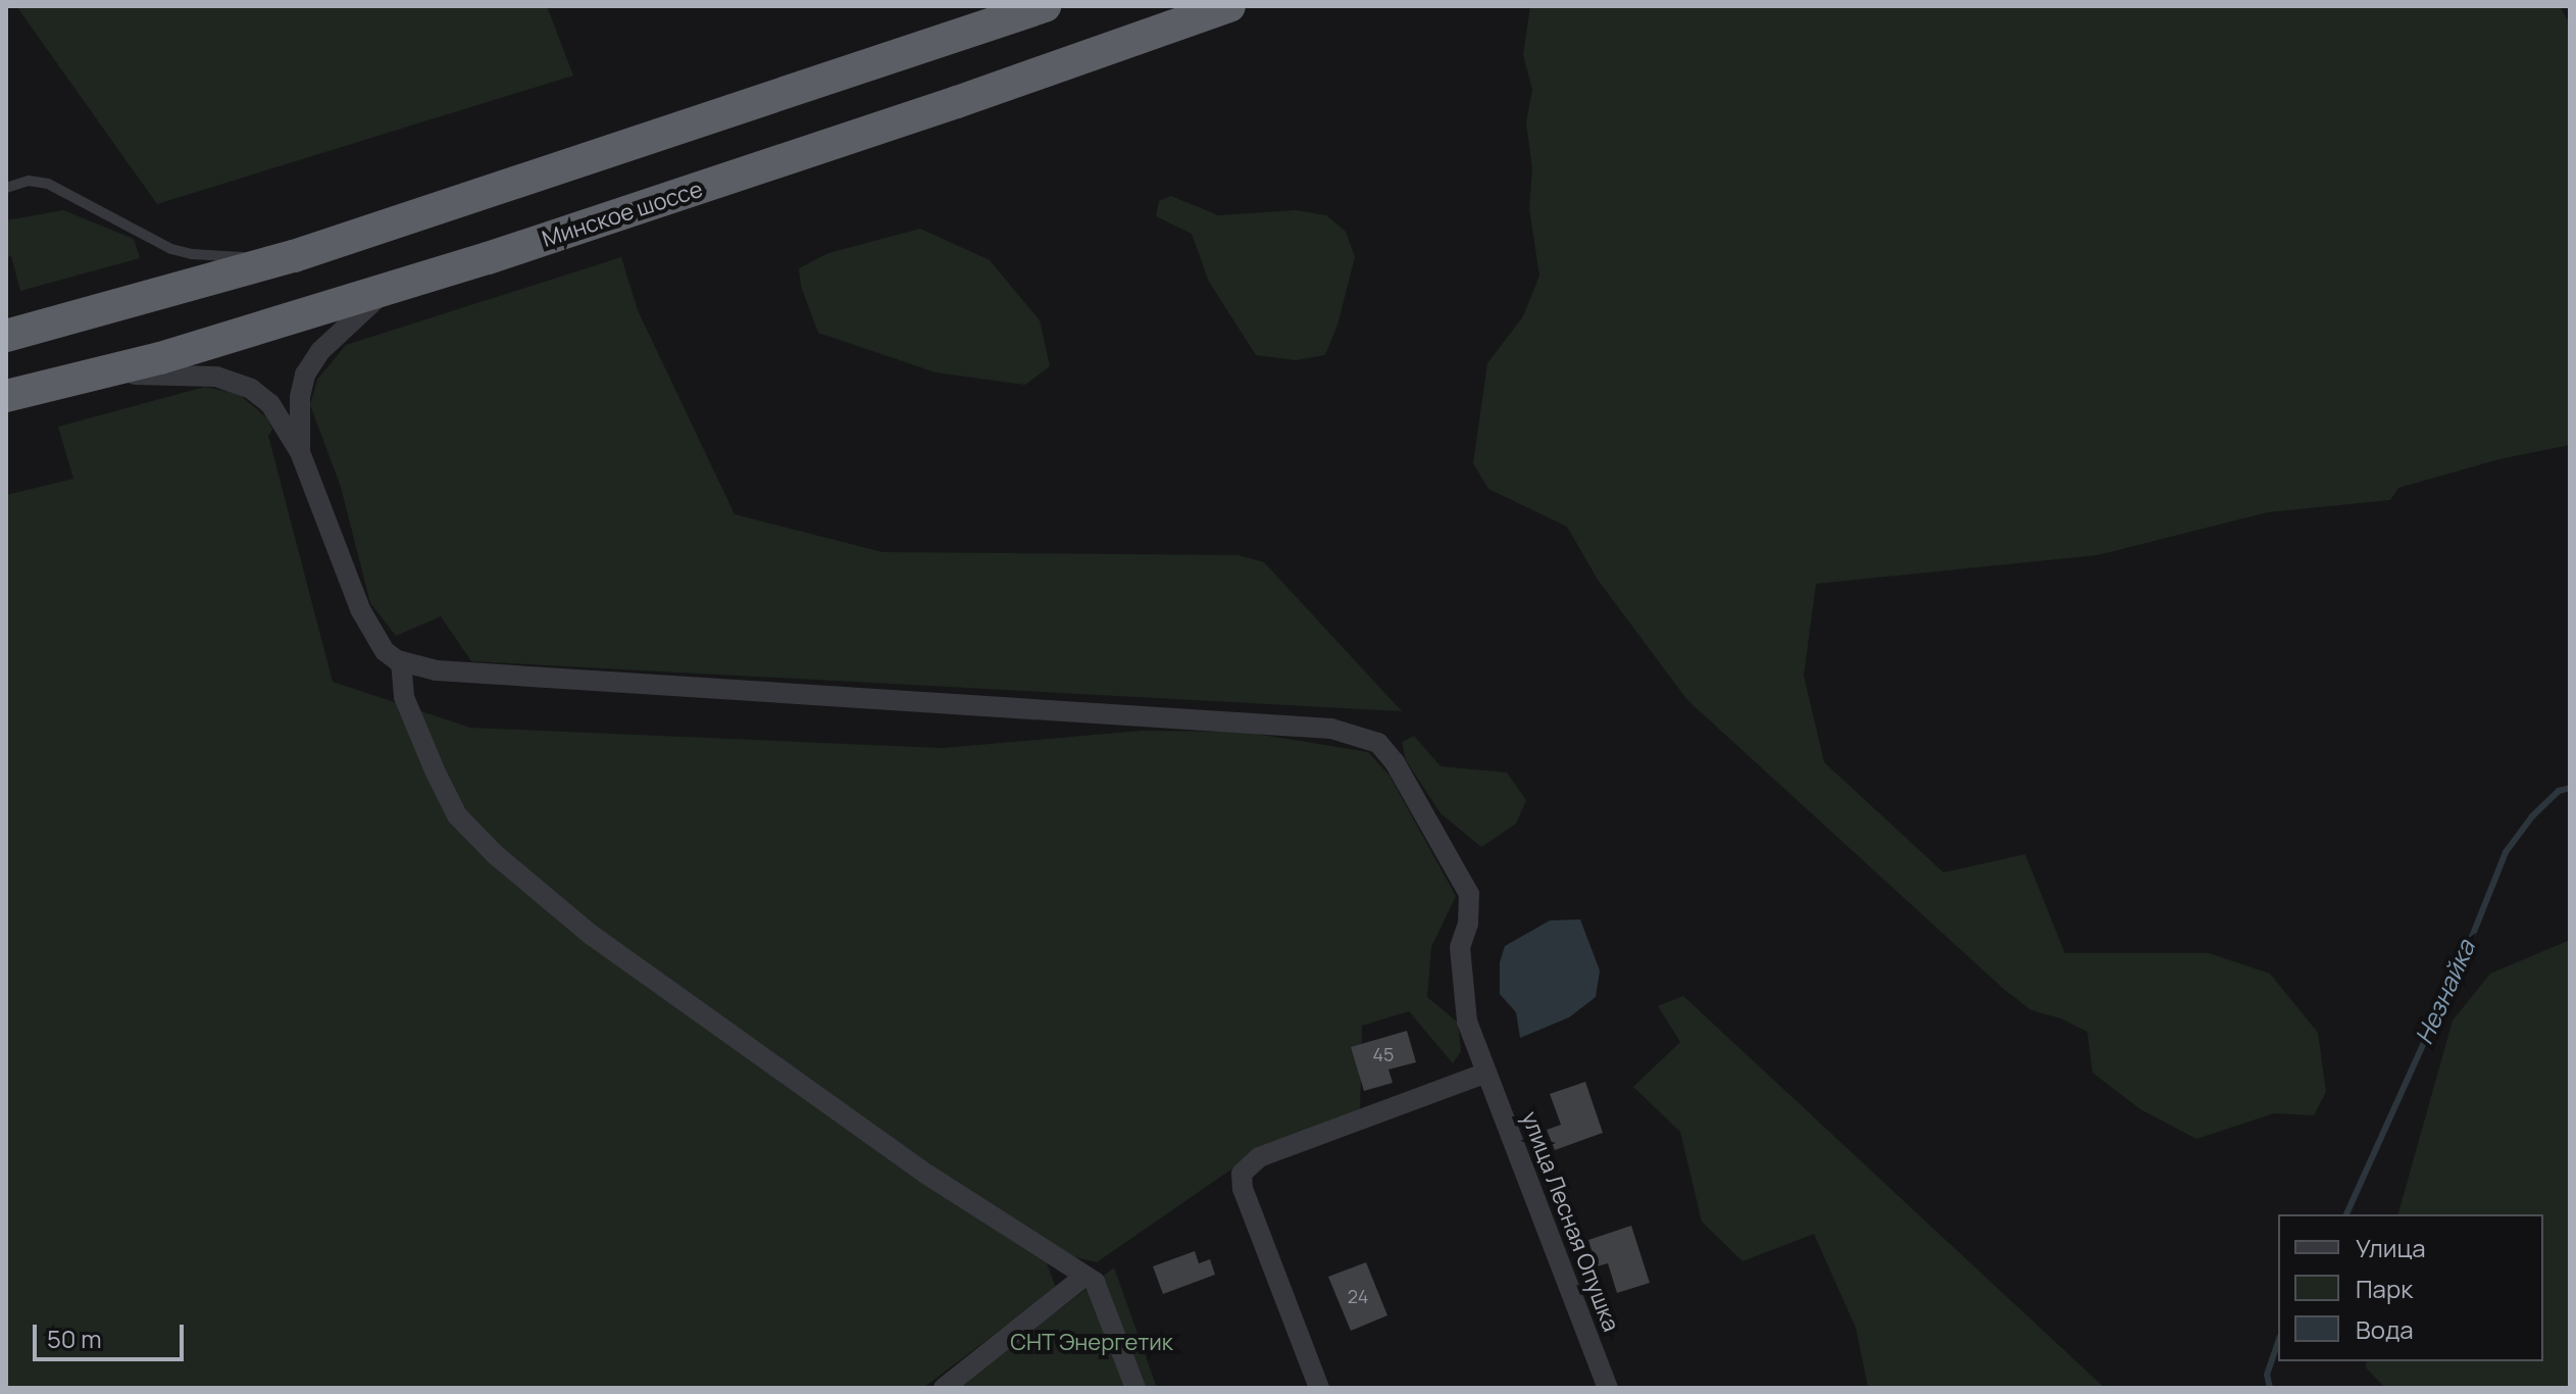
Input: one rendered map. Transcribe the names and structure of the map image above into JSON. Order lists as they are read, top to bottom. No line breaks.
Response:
{"streets":{"highway":["Минское шоссе"],"street":["улица Лесная Опушка"]},"water":["Незнайка"],"parks":["СНТ Энергетик"],"house_numbers":["45","24"],"legend":["Улица","Парк","Вода"],"scale_bar":"50 m"}
